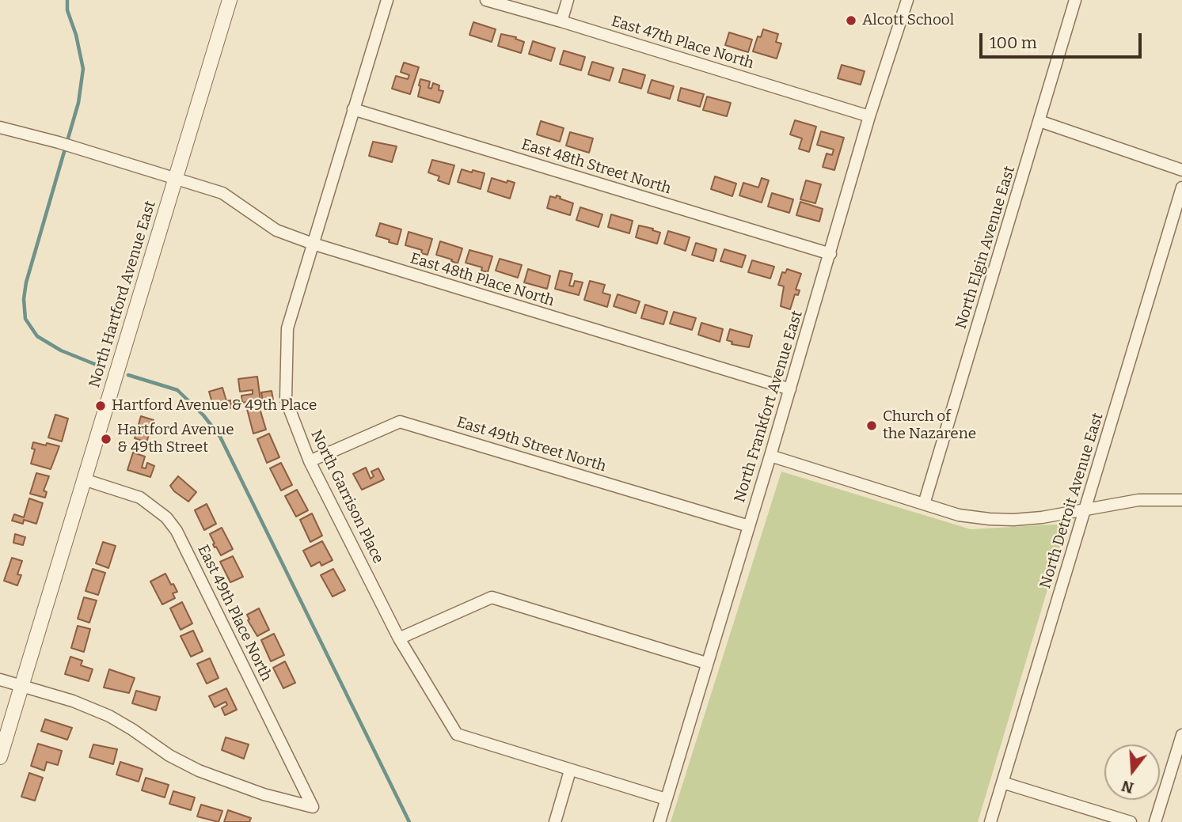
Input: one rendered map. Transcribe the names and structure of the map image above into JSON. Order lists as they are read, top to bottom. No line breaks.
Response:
{"streets":{"street":["East 47th Place North","East 48th Street North","North Elgin Avenue East","East 48th Place North","North Hartford Avenue East","North Frankfort Avenue East","East 49th Street North","North Garrison Place","North Detroit Avenue East","East 49th Place North"]},"crossings":[["East 47th Place North","North Frankfort Avenue East"],["East 48th Street North","North Frankfort Avenue East"],["East 48th Street North","North Garrison Place"],["East 48th Place North","North Hartford Avenue East"],["East 48th Place North","North Frankfort Avenue East"],["East 48th Place North","North Garrison Place"],["North Hartford Avenue East","East 49th Place North"],["North Frankfort Avenue East","East 49th Street North"],["East 49th Street North","North Garrison Place"]],"places":["Alcott School","Hartford Avenue & 49th Place","Church of the Nazarene","Hartford Avenue & 49th Street"],"scale_bar":"100 m","north":"bottom"}
